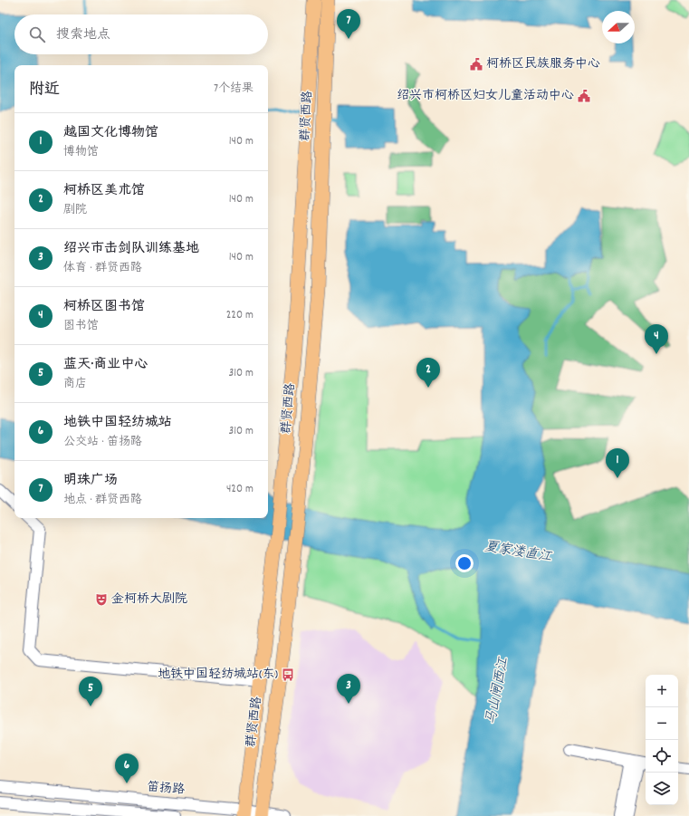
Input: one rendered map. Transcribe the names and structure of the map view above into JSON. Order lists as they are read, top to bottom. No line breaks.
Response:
{"streets":{"main road":["群贤西路"],"street":["笛扬路"]},"crossings":[["群贤西路","笛扬路"]],"water":["夏家溇直江","马山闸西江"],"places":{"public building":["柯桥区民族服务中心","绍兴市柯桥区妇女儿童活动中心"],"theatre":["金柯桥大剧院"],"bus stop":["地铁中国轻纺城站(东)"]},"north":"left","page":{"pins":["7","4","2","1","3","5","6"],"search":"搜索地点","heading":["附近","7个结果"],"list":[{"mark":"1","name":"越国文化博物馆","note":"博物馆","value":"140 m"},{"mark":"2","name":"柯桥区美术馆","note":"剧院","value":"140 m"},{"mark":"3","name":"绍兴市击剑队训练基地","note":"体育 · 群贤西路","value":"140 m"},{"mark":"4","name":"柯桥区图书馆","note":"图书馆","value":"220 m"},{"mark":"5","name":"蓝天·商业中心","note":"商店","value":"310 m"},{"mark":"6","name":"地铁中国轻纺城站","note":"公交站 · 笛扬路","value":"310 m"},{"mark":"7","name":"明珠广场","note":"地点 · 群贤西路","value":"420 m"}],"map_buttons":["+","−"]}}
